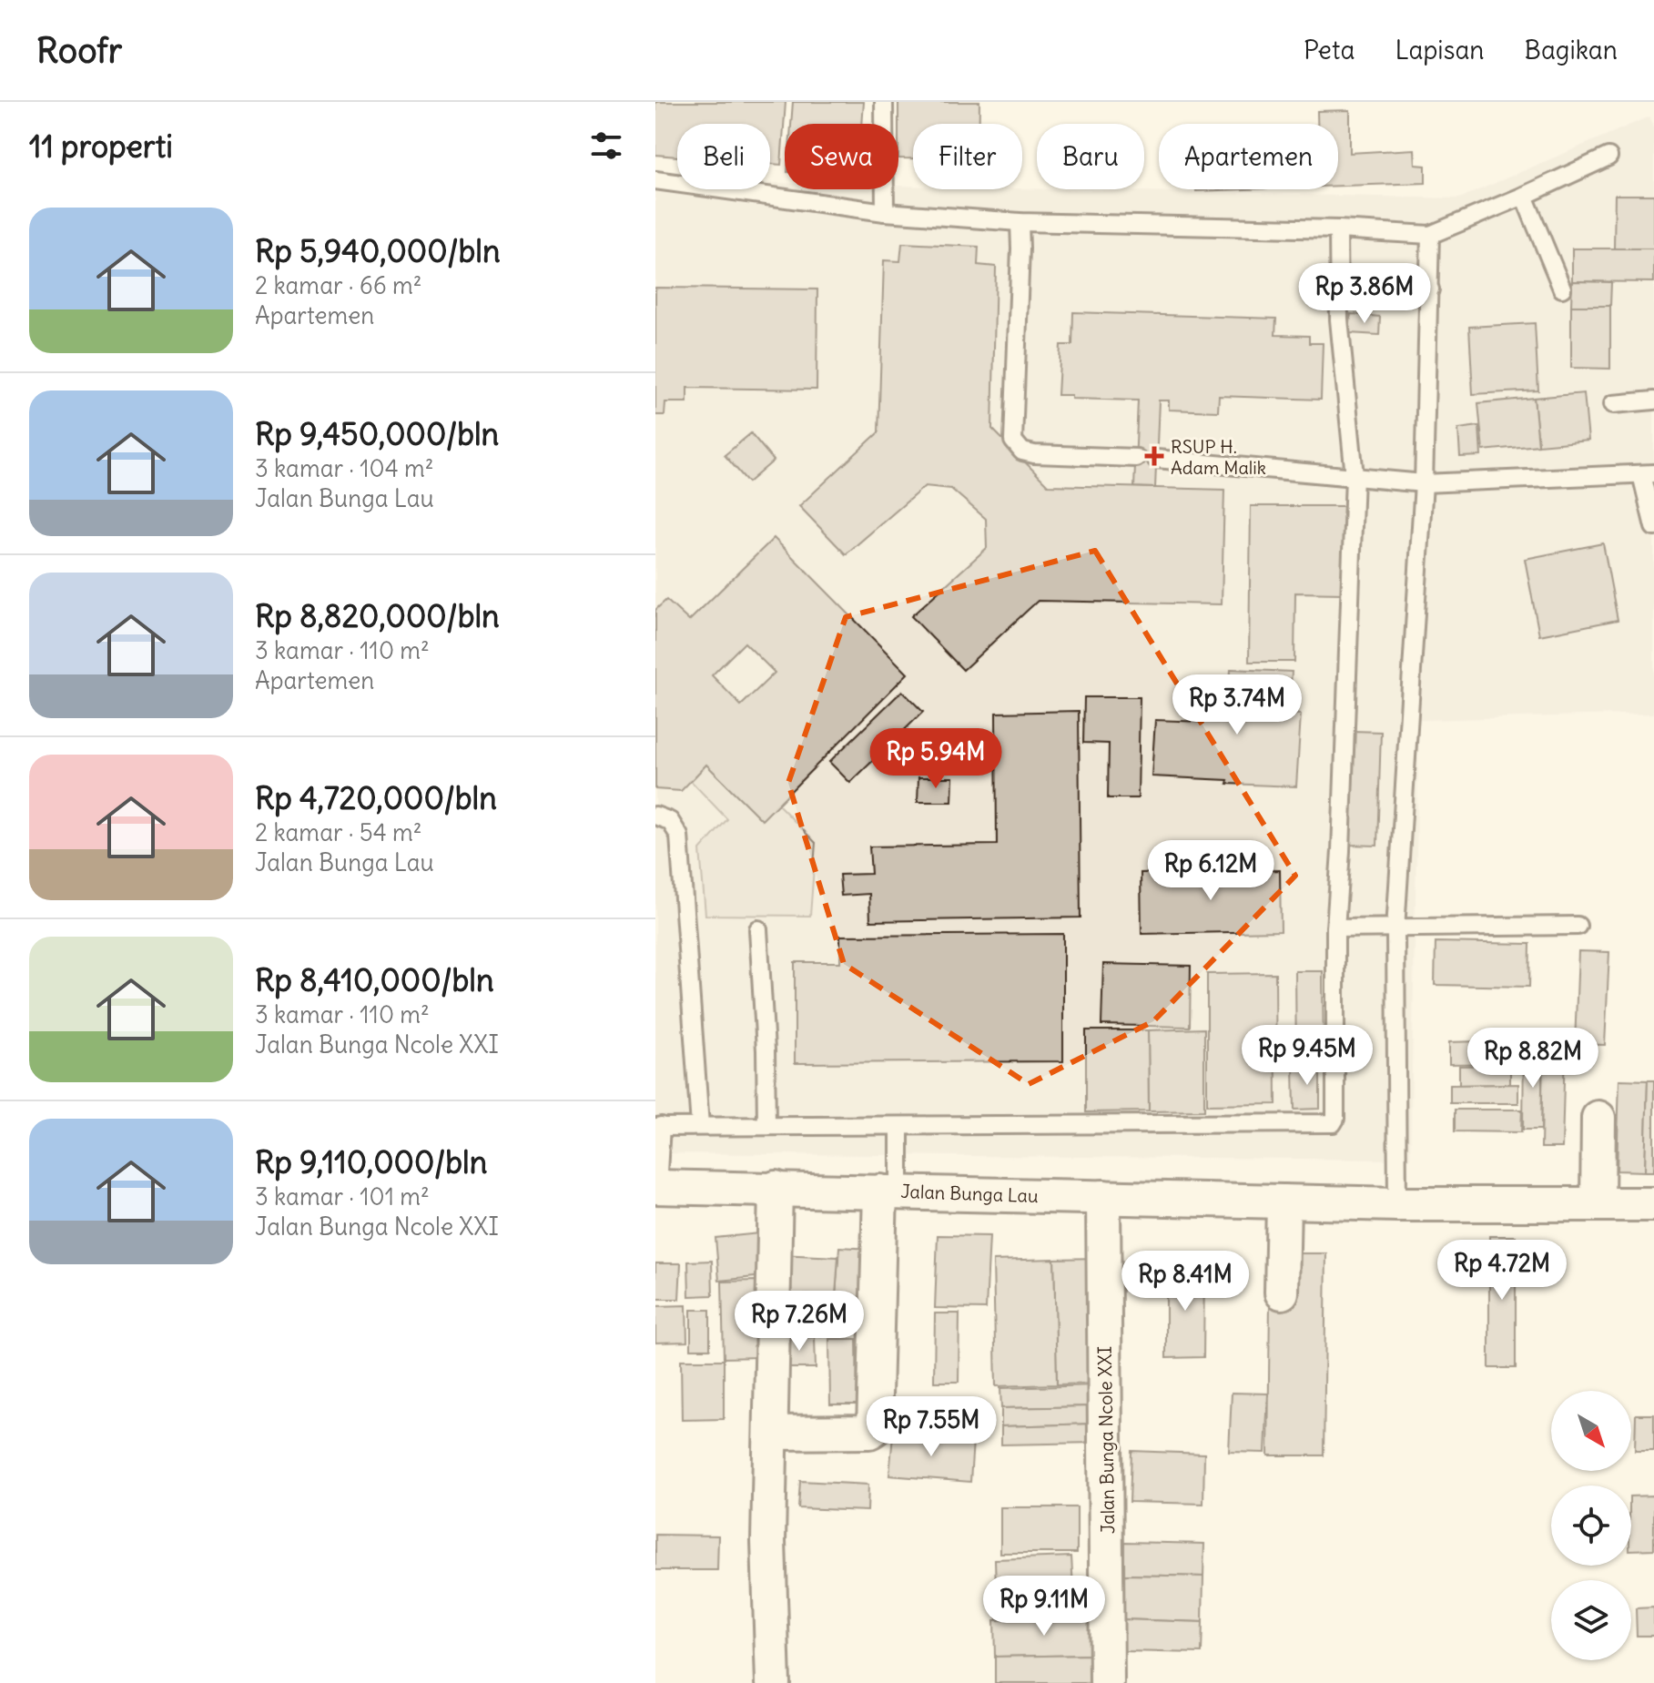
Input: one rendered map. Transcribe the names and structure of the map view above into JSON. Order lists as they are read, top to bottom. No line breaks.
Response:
{"streets":{"street":["Jalan Bunga Lau","Jalan Bunga Ncole XXI"]},"crossings":[["Jalan Bunga Lau","Jalan Bunga Ncole XXI"]],"places":{"health":["RSUP H. Adam Malik"]},"north":"bottom right","page":{"header":"Roofr","nav":["Peta","Lapisan","Bagikan"],"heading":"11 properti","chip":["Beli","Sewa","Filter","Baru","Apartemen"],"list":[{"name":"Rp 5,940,000/bln","note":"2 kamar · 66 m² · Apartemen"},{"name":"Rp 9,450,000/bln","note":"3 kamar · 104 m² · Jalan Bunga Lau"},{"name":"Rp 8,820,000/bln","note":"3 kamar · 110 m² · Apartemen"},{"name":"Rp 4,720,000/bln","note":"2 kamar · 54 m² · Jalan Bunga Lau"},{"name":"Rp 8,410,000/bln","note":"3 kamar · 110 m² · Jalan Bunga Ncole XXI"},{"name":"Rp 9,110,000/bln","note":"3 kamar · 101 m² · Jalan Bunga Ncole XXI"}],"price":["Rp 3.86M","Rp 3.74M","Rp 5.94M","Rp 6.12M","Rp 9.45M","Rp 8.82M","Rp 4.72M","Rp 8.41M","Rp 7.26M","Rp 7.55M","Rp 9.11M"]}}
